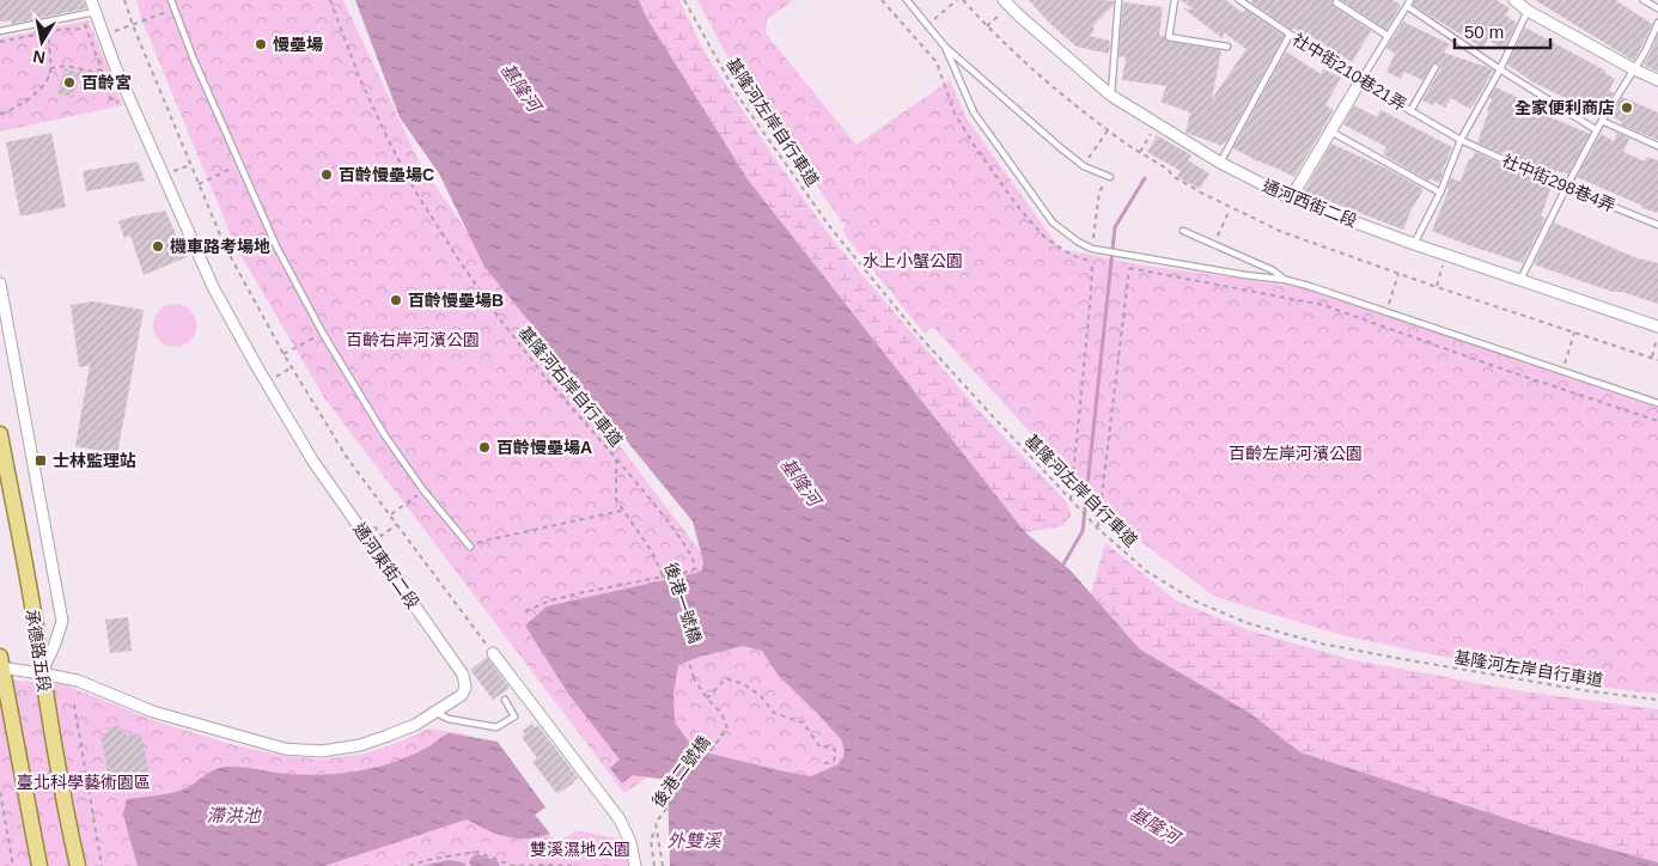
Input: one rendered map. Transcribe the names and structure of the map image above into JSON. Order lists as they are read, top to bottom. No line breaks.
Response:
{"streets":{"main road":["承德路五段"],"street":["通河西街二段","通河東街二段"],"lane":["社中街210巷21弄","社中街298巷4弄"],"path":["基隆河左岸自行車道","基隆河右岸自行車道","後港一號橋","後港二號橋"]},"crossings":[["社中街210巷21弄","社中街298巷4弄"],["基隆河右岸自行車道","後港一號橋"],["通河東街二段","承德路五段"],["後港一號橋","後港二號橋"]],"water":["基隆河","滯洪池","外雙溪"],"parks":["水上小蟹公園","百齡右岸河濱公園","百齡左岸河濱公園","臺北科學藝術園區","雙溪濕地公園"],"places":{"other":["慢壘場","百齡宮","全家便利商店","百齡慢壘場C","機車路考場地","百齡慢壘場B","百齡慢壘場A"],"transit":["士林監理站"]},"scale_bar":"50 m","north":"bottom"}
